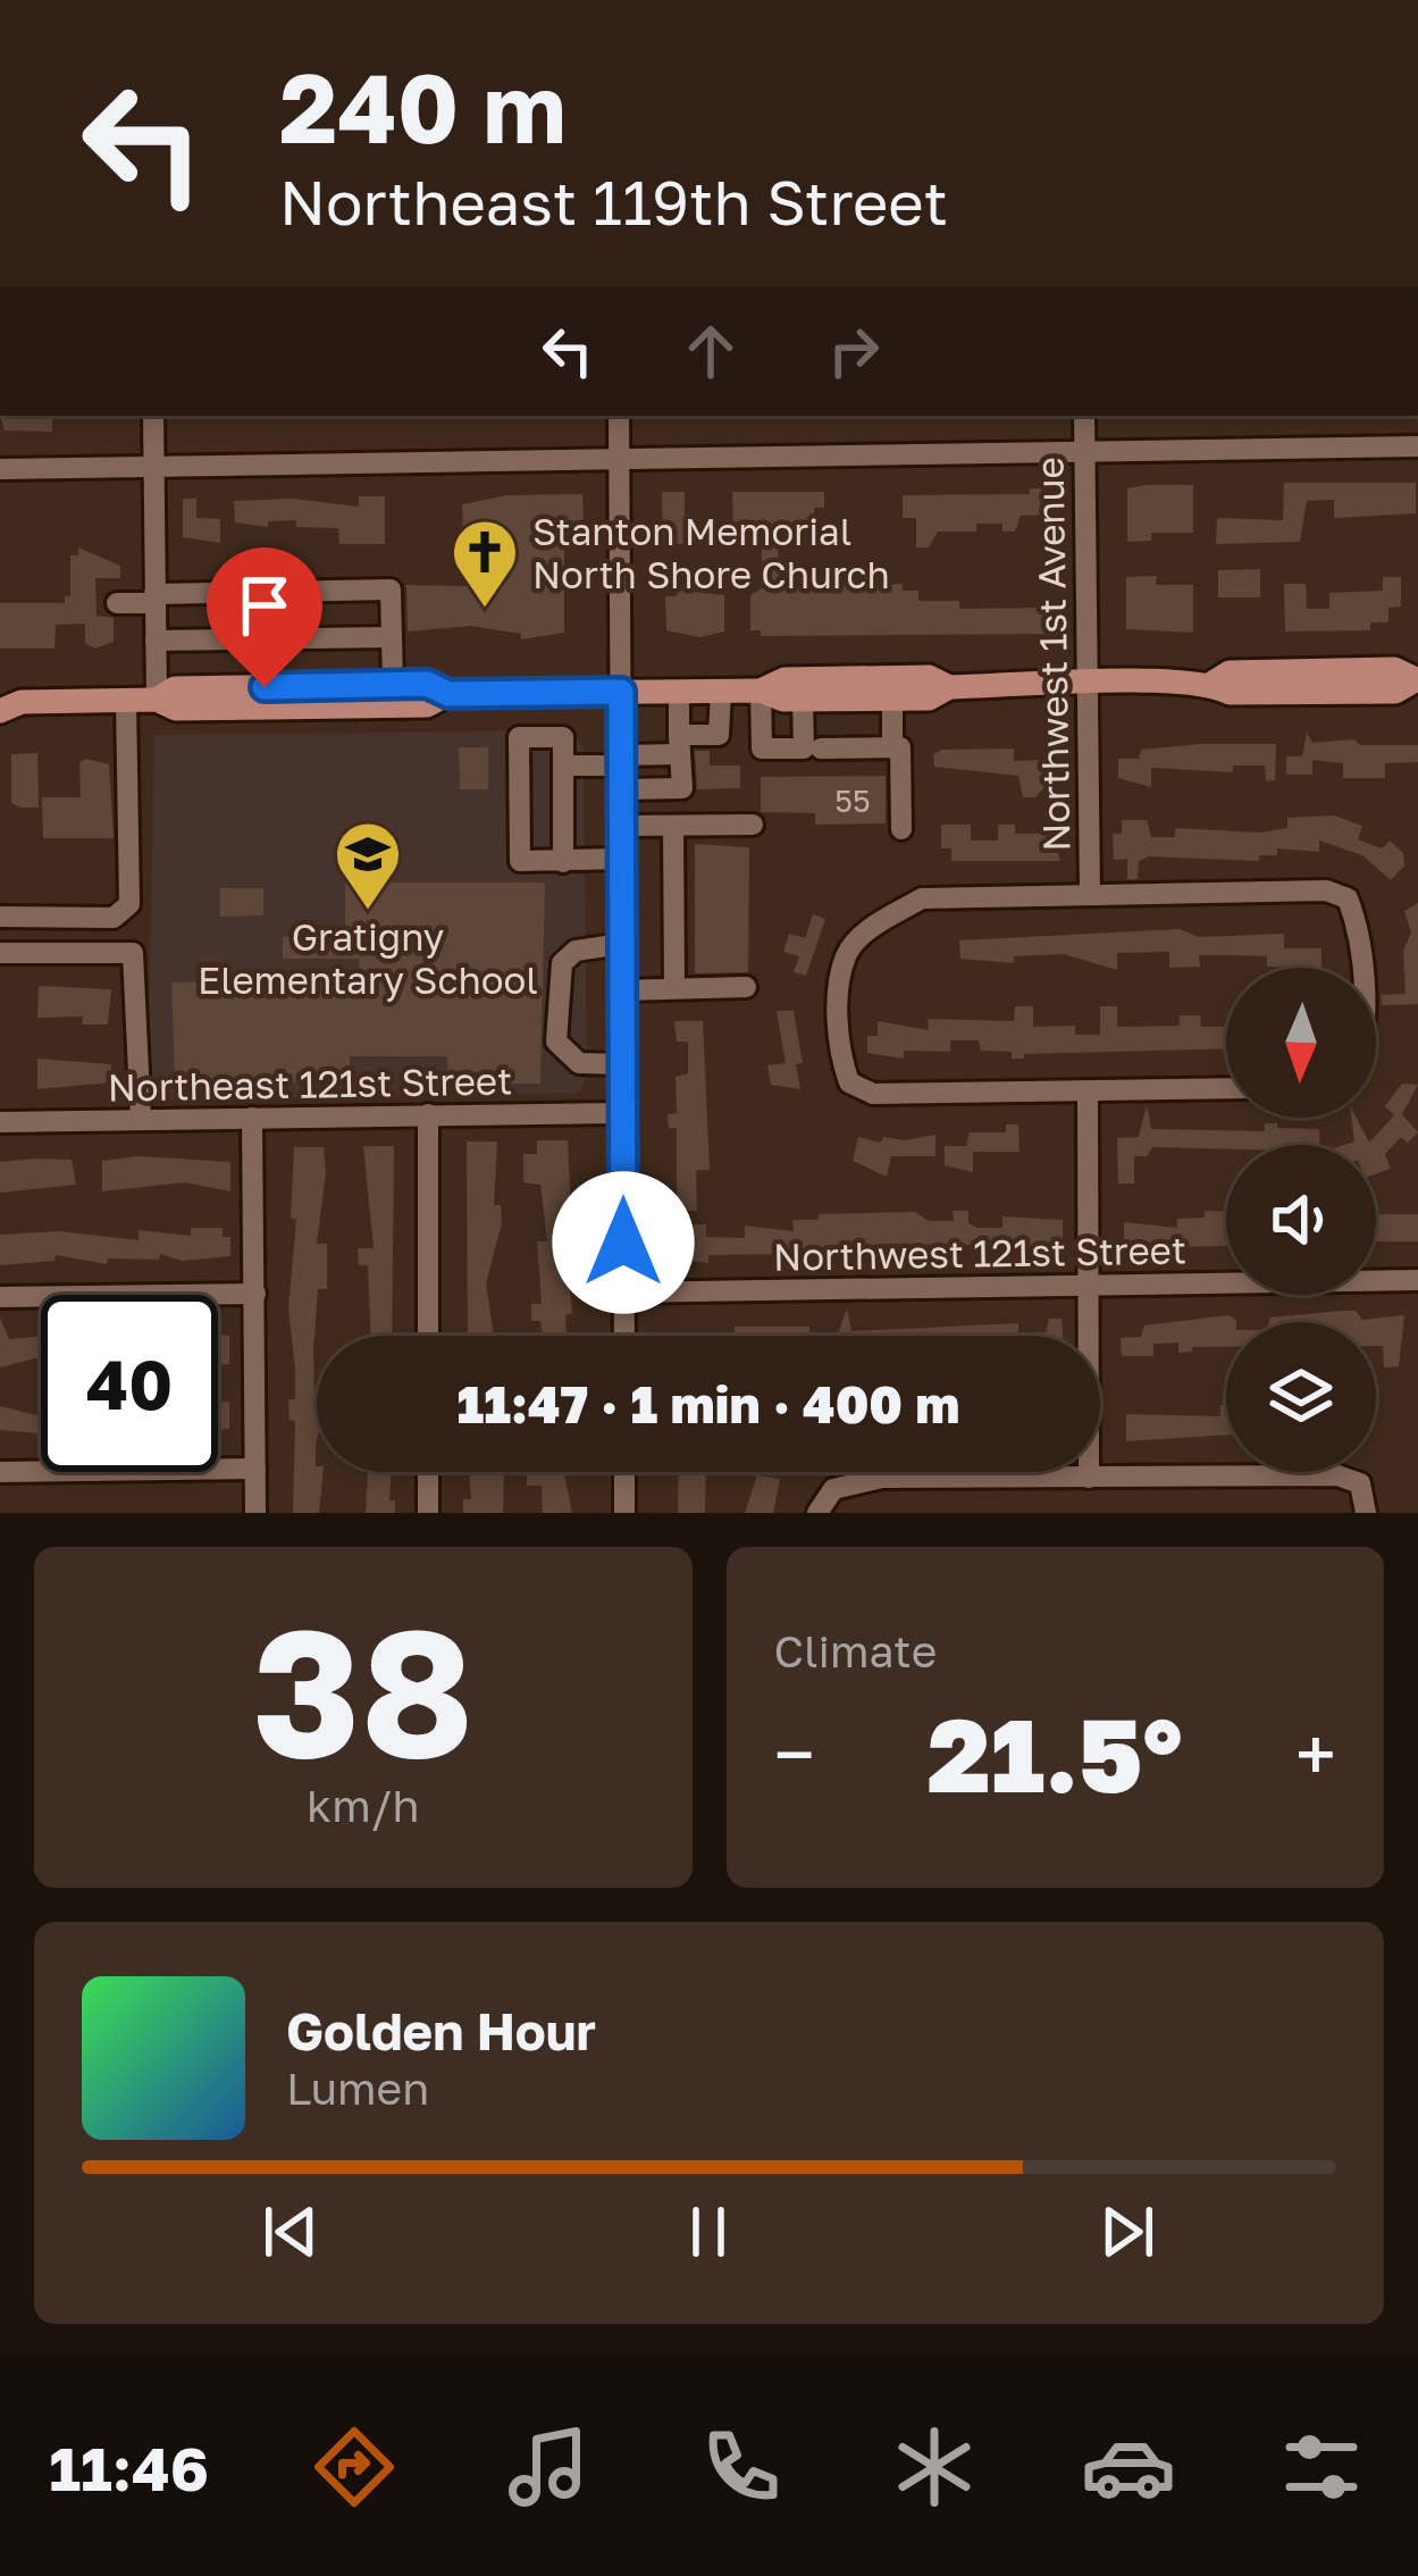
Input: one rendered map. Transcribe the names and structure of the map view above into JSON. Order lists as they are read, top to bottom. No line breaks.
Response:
{"streets":{"street":["Northwest 1st Avenue","Northeast 121st Street","Northwest 121st Street"]},"places":{"church":["Stanton Memorial North Shore Church"],"school or university":["Gratigny Elementary School"]},"house_numbers":["55"],"north":"bottom","page":{"turn":["240 m","Northeast 119th Street"],"limit":"40","trip":"11:47 · 1 min · 400 m","tile":[["38","km/h"],"Climate"],"heat":["−","21.5°","+"],"song":["Golden Hour","Lumen"],"tabs":"11:46"}}
